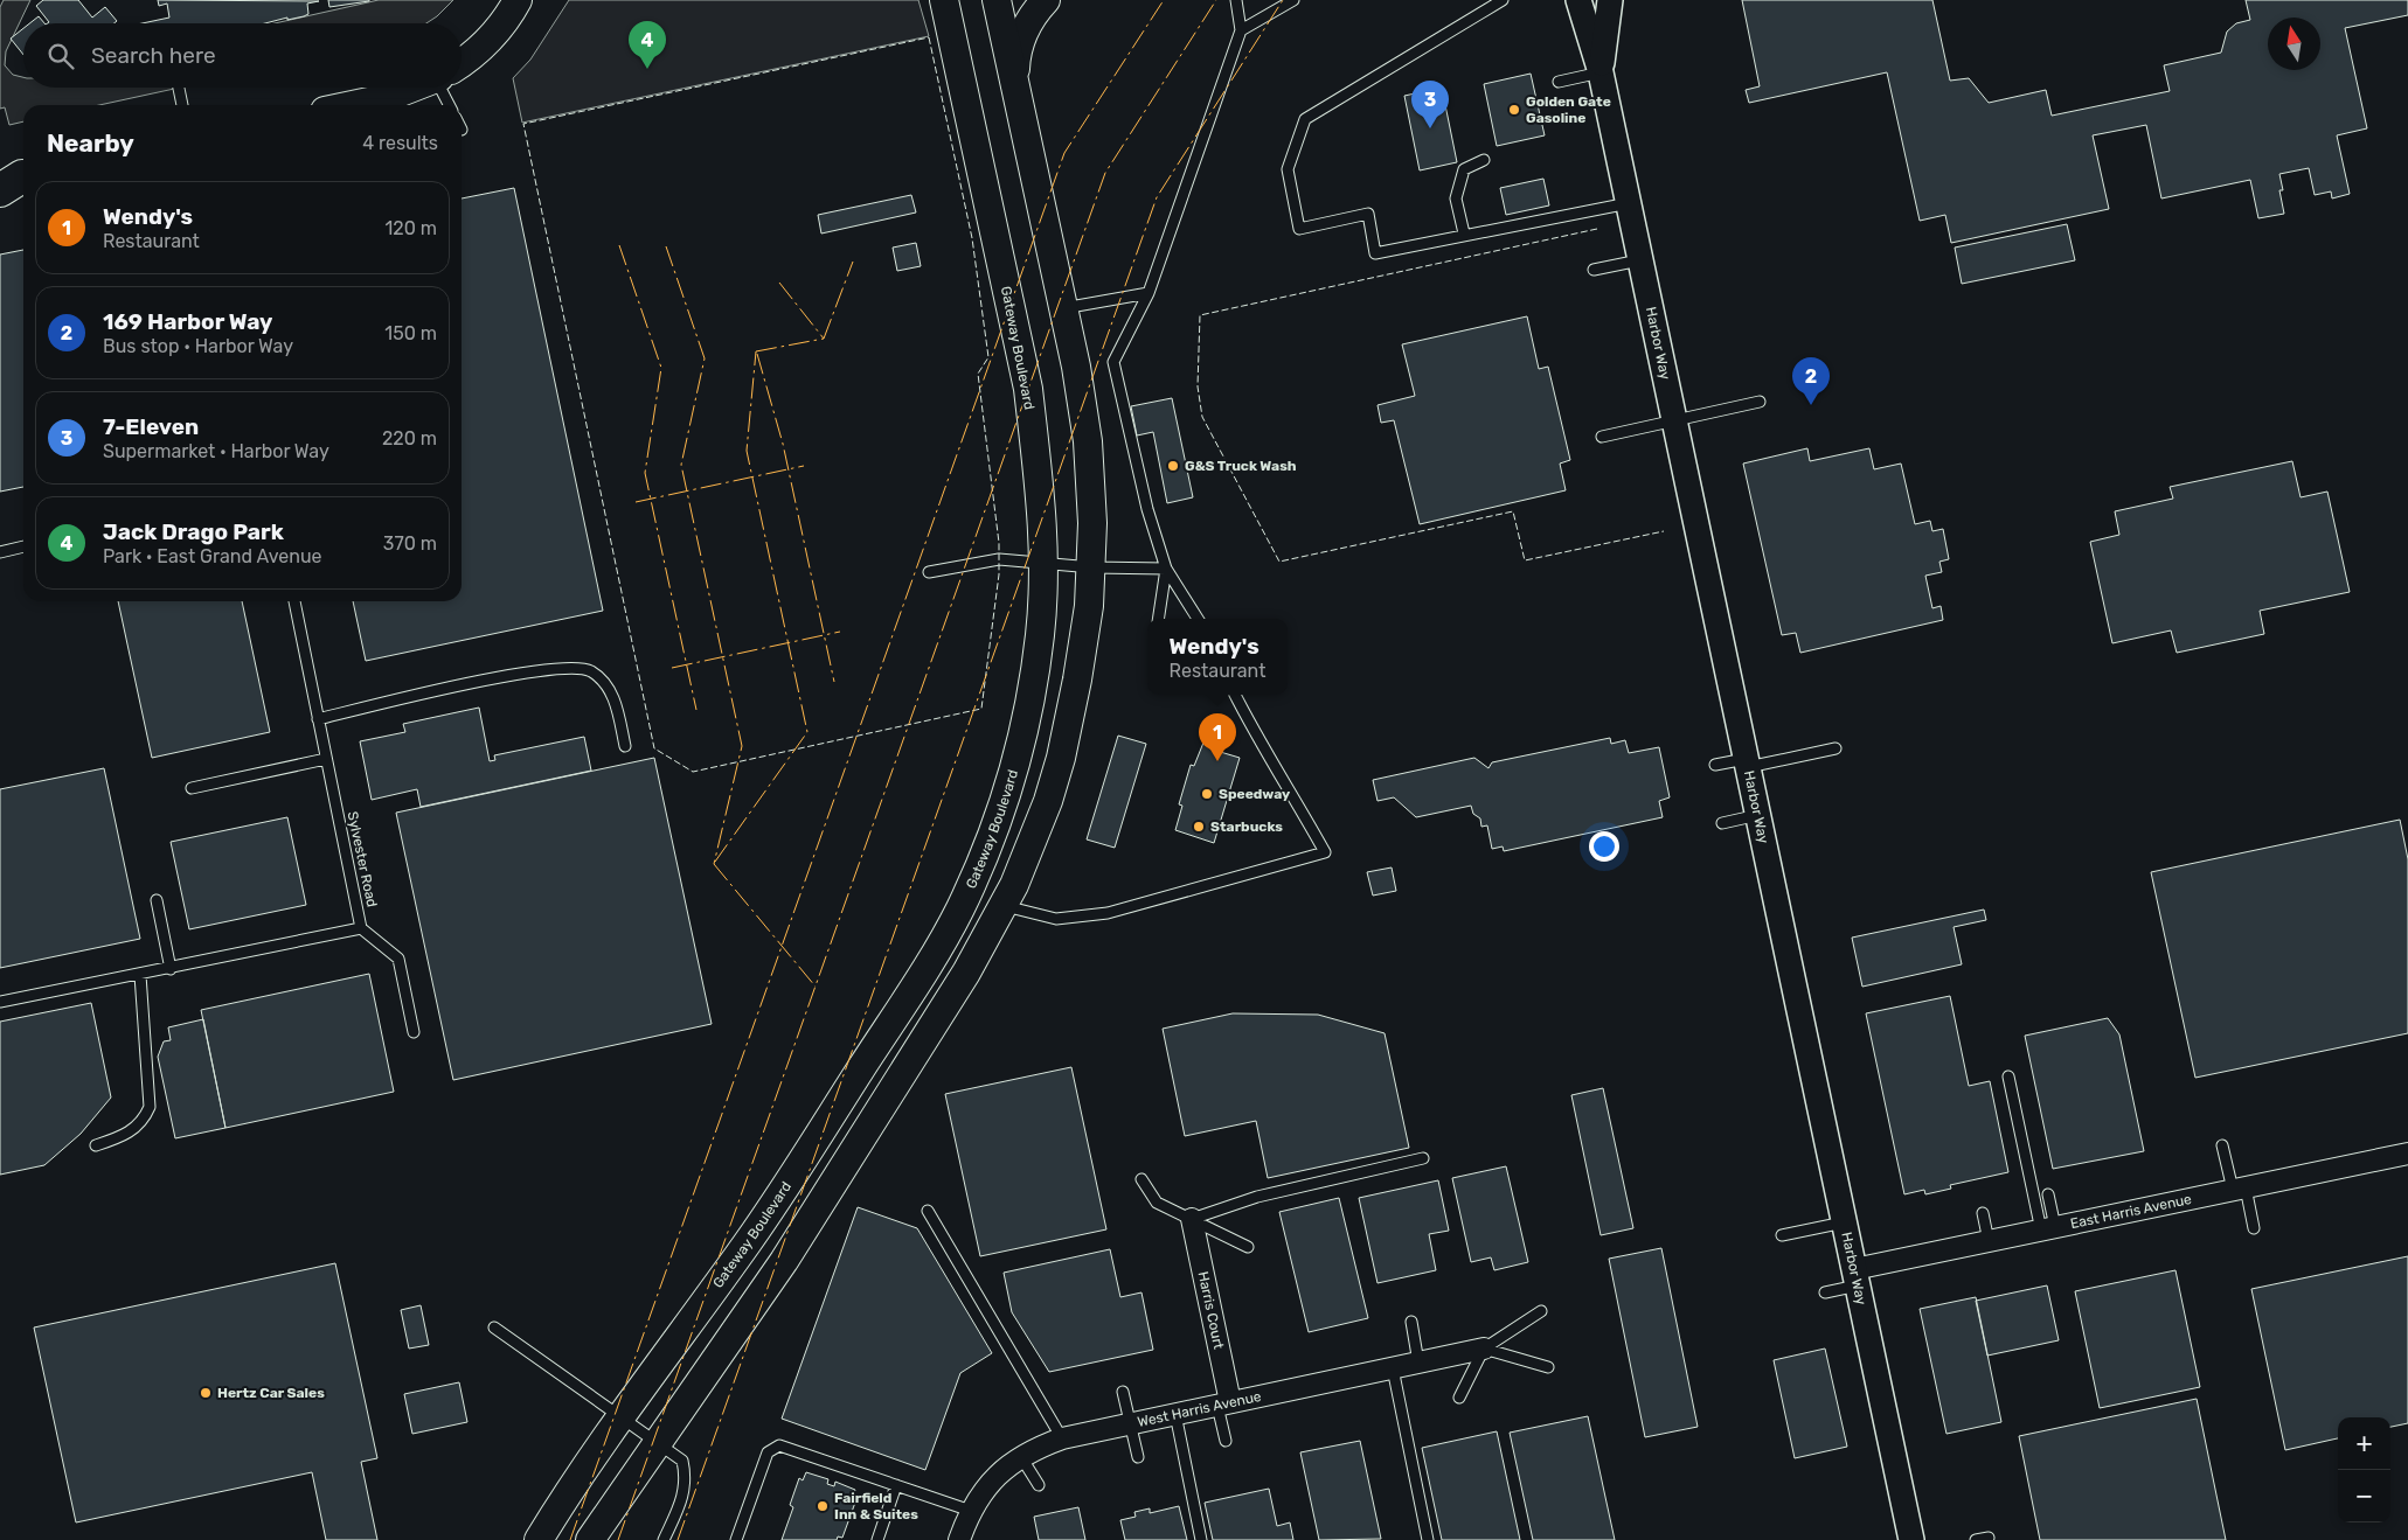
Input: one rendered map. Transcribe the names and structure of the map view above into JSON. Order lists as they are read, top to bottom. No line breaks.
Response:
{"streets":{"main road":["Gateway Boulevard"],"street":["Harbor Way","East Harris Avenue","Harris Court","West Harris Avenue"],"lane":["Sylvester Road"]},"crossings":[["Harbor Way","East Harris Avenue"],["Harris Court","West Harris Avenue"]],"places":["Golden Gate Gasoline","G&S Truck Wash","Speedway","Starbucks","Hertz Car Sales","Fairfield Inn & Suites"],"north":"top","page":{"pins":["4","3","2","1"],"search":"Search here","heading":["Nearby","4 results"],"list":[{"mark":"1","name":"Wendy's","note":"Restaurant","value":"120 m"},{"mark":"2","name":"169 Harbor Way","note":"Bus stop · Harbor Way","value":"150 m"},{"mark":"3","name":"7-Eleven","note":"Supermarket · Harbor Way","value":"220 m"},{"mark":"4","name":"Jack Drago Park","note":"Park · East Grand Avenue","value":"370 m"}],"popup":["Wendy's","Restaurant"],"map_buttons":["+","−"]}}
